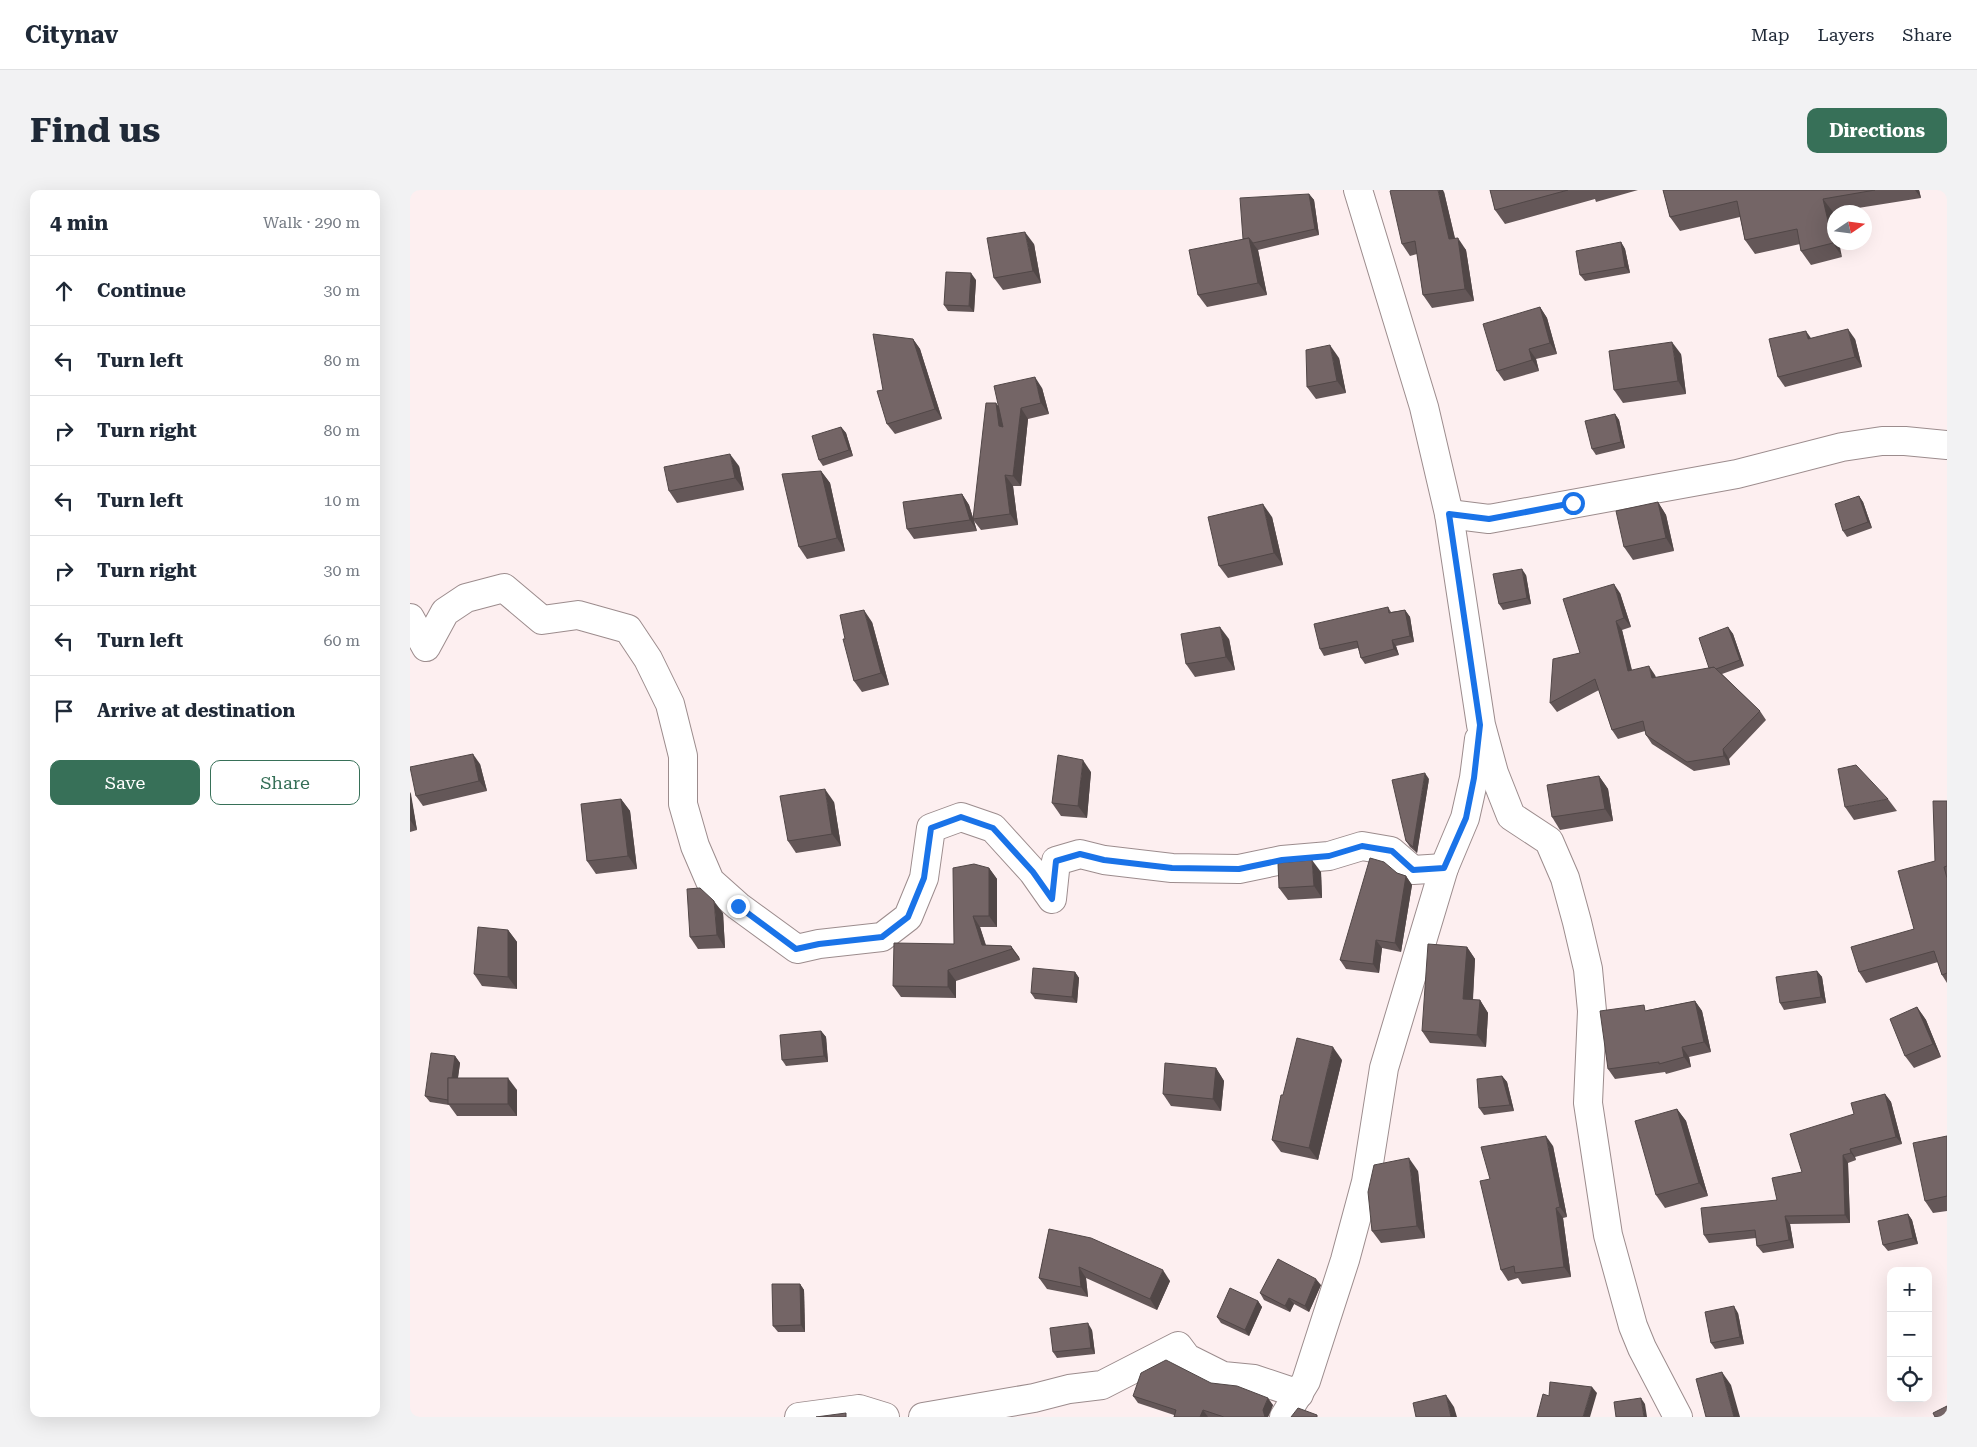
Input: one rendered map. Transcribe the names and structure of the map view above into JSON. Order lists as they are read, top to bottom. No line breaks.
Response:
{"north":"right","page":{"header":"Citynav","nav":["Map","Layers","Share"],"buttons":["Directions",["Save","Share"]],"title":"Find us","heading":["4 min","Walk · 290 m"],"list":[["Continue","30 m"],["Turn left","80 m"],["Turn right","80 m"],["Turn left","10 m"],["Turn right","30 m"],["Turn left","60 m"],"Arrive at destination"],"map_buttons":["+","−"]}}
